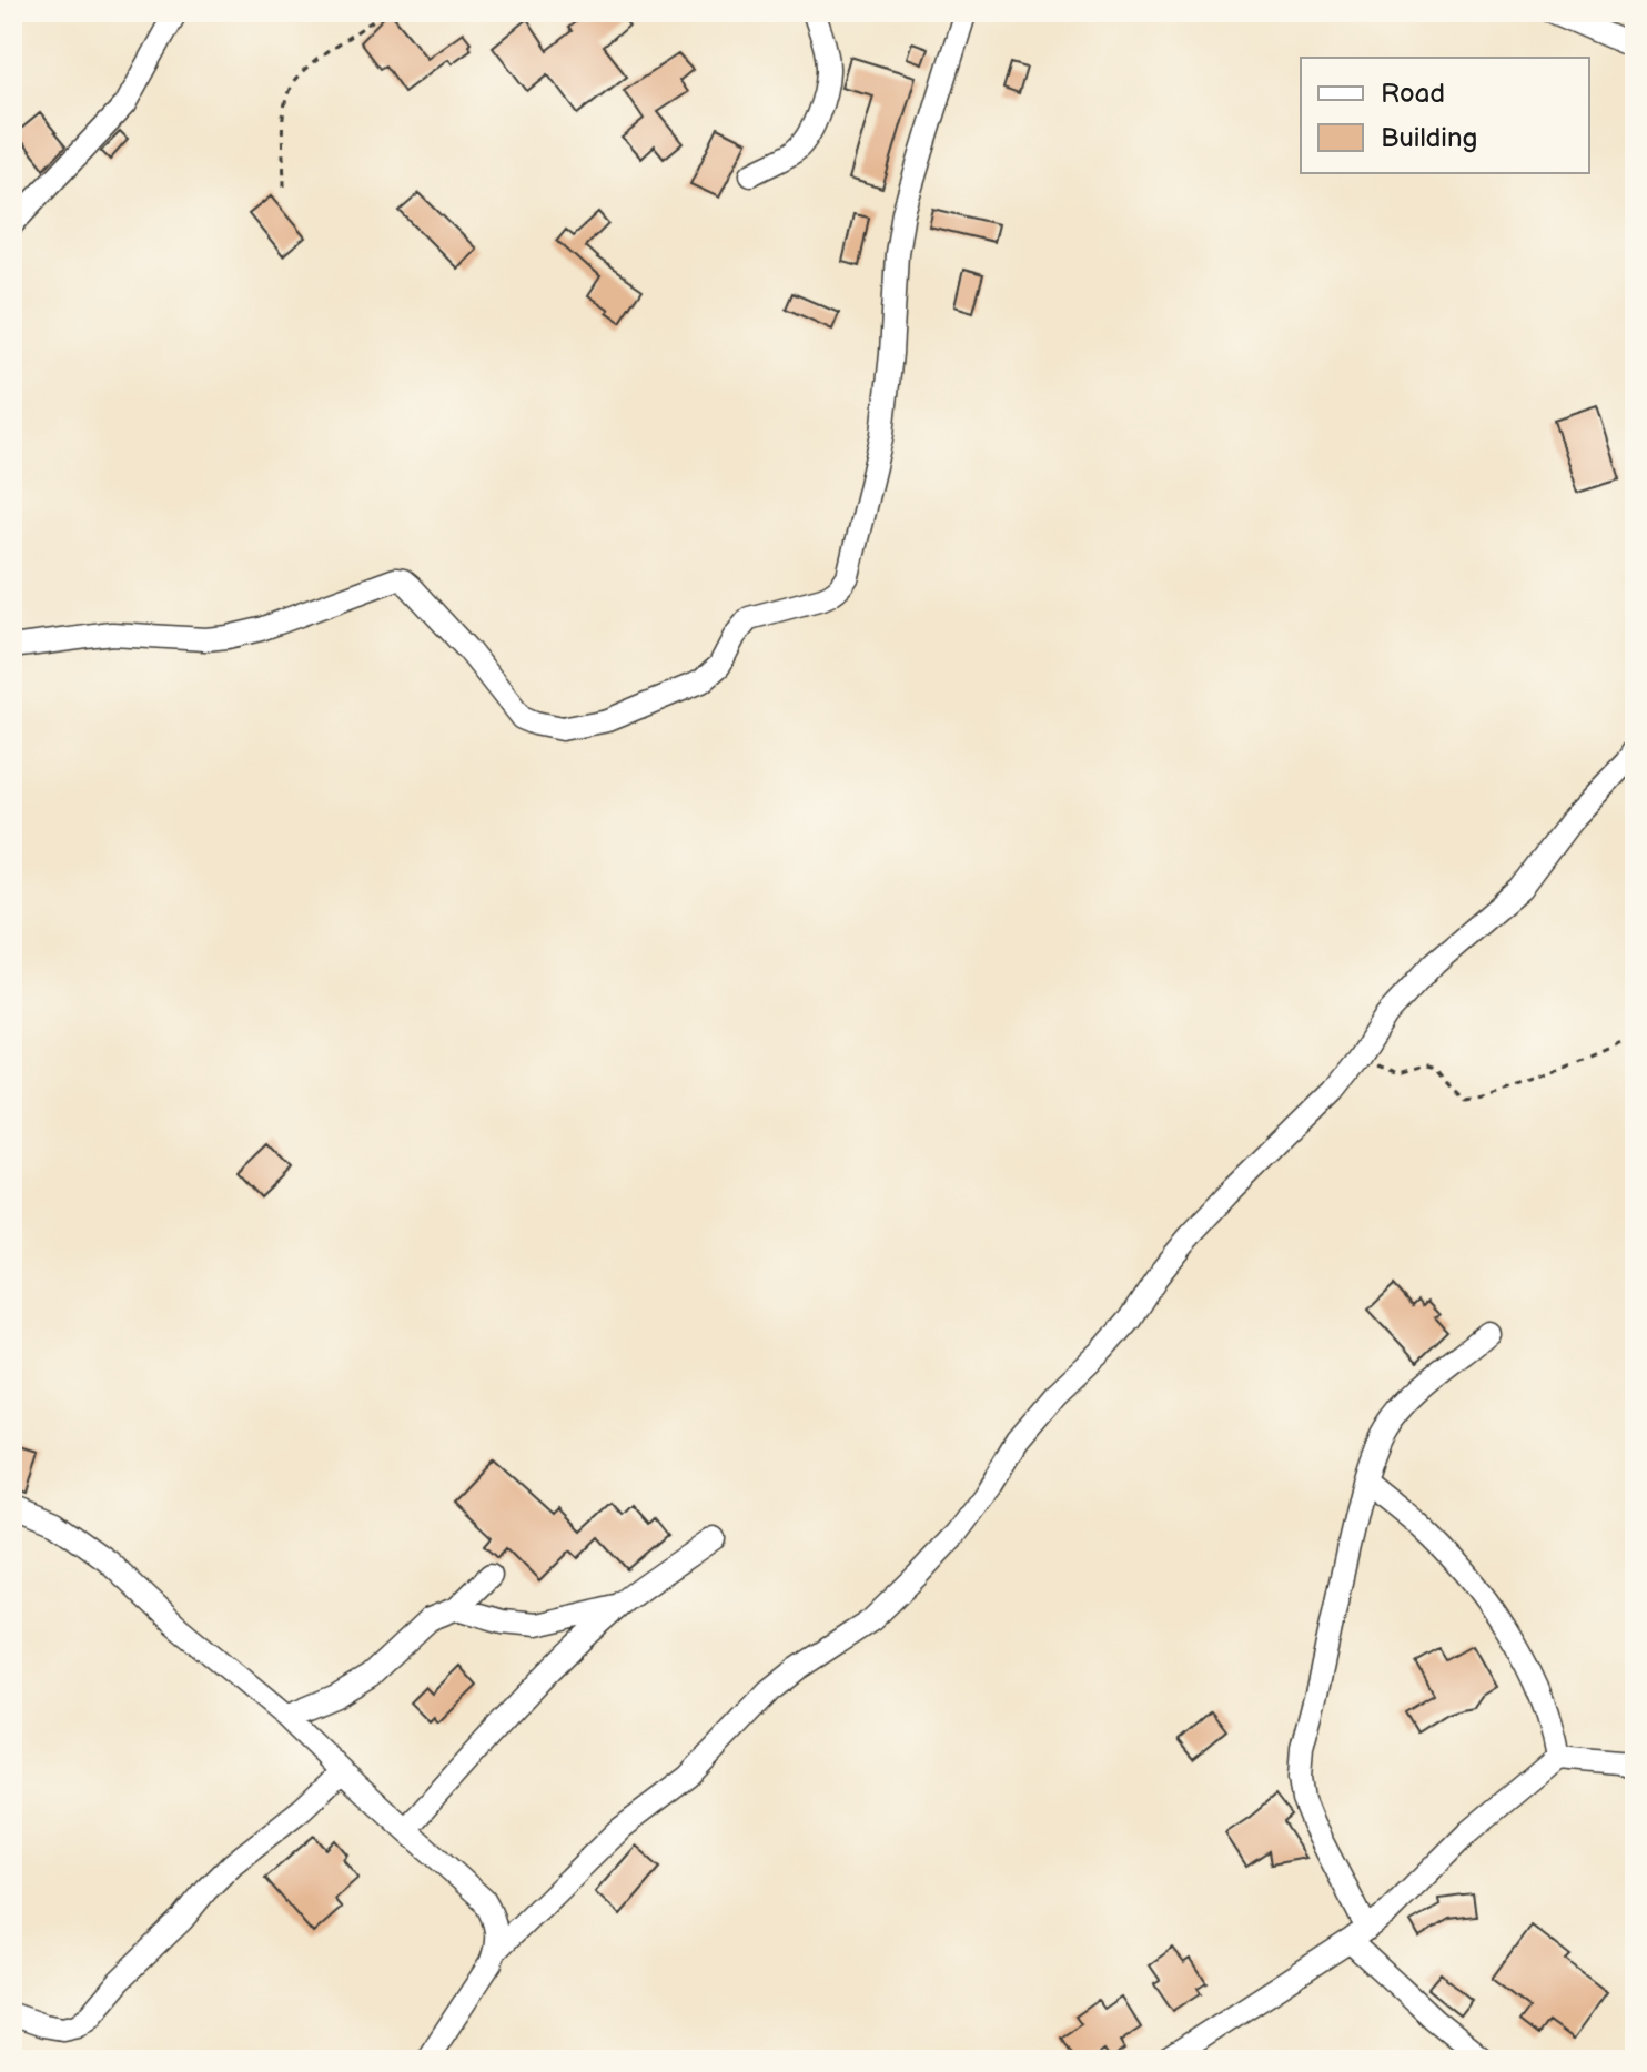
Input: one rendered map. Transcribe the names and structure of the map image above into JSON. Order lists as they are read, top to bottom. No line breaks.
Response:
{"legend":["Road","Building"]}
